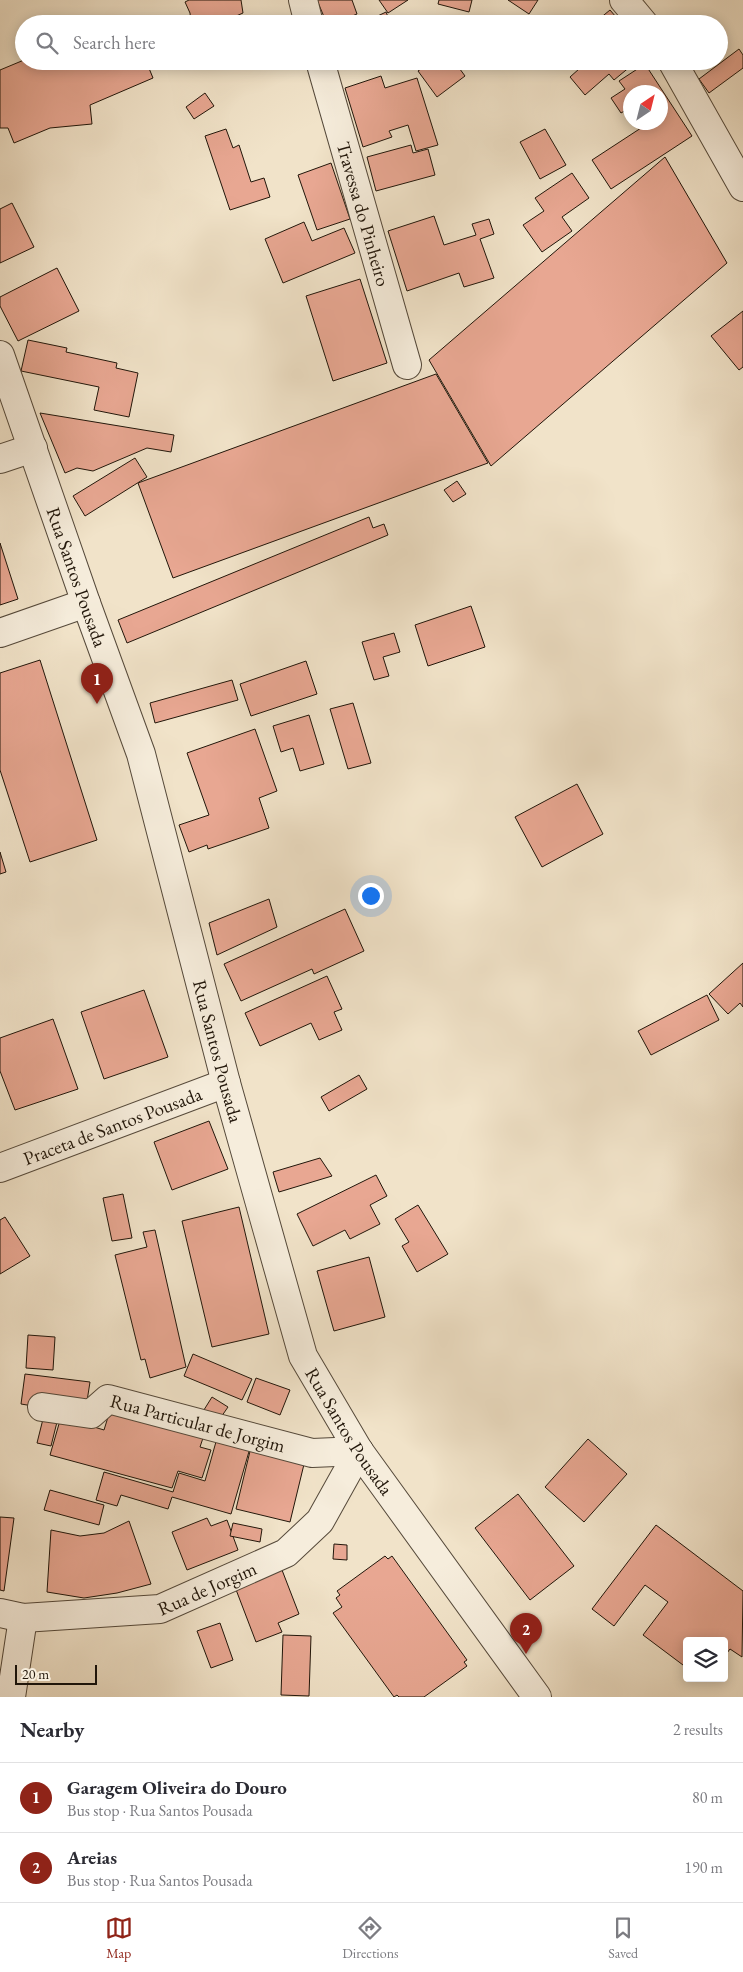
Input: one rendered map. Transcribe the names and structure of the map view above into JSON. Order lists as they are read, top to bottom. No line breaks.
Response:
{"streets":{"street":["Travessa do Pinheiro","Rua Santos Pousada","Praceta de Santos Pousada","Rua Particular de Jorgim","Rua de Jorgim"]},"crossings":[["Rua Santos Pousada","Praceta de Santos Pousada"],["Rua Santos Pousada","Rua Particular de Jorgim"],["Rua Santos Pousada","Rua de Jorgim"],["Rua Particular de Jorgim","Rua de Jorgim"]],"scale_bar":"20 m","north":"top right","page":{"search":"Search here","pins":["1","2"],"scale":"20 m","heading":["Nearby","2 results"],"list":[{"mark":"1","name":"Garagem Oliveira do Douro","note":"Bus stop · Rua Santos Pousada","value":"80 m"},{"mark":"2","name":"Areias","note":"Bus stop · Rua Santos Pousada","value":"190 m"}],"nav":["Map","Directions","Saved"]}}
